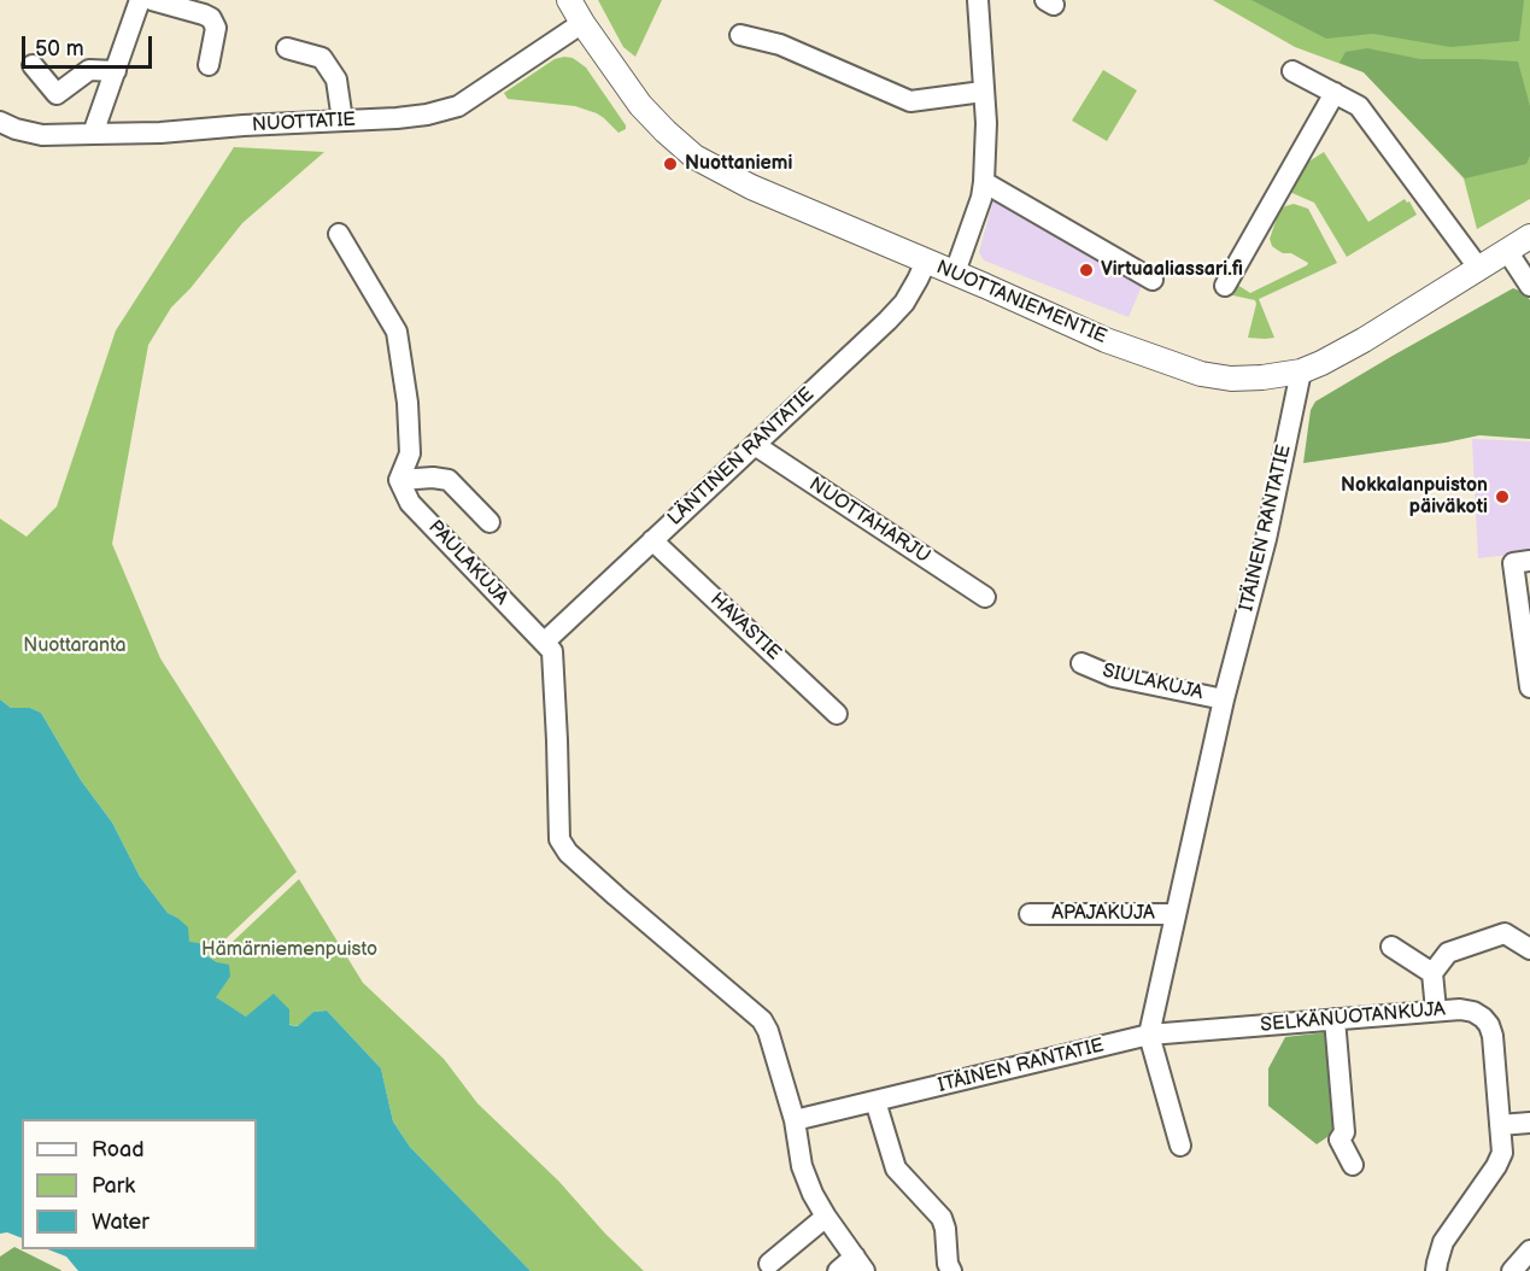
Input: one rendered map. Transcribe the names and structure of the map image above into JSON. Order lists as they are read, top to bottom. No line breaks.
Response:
{"streets":{"main road":["NUOTTANIEMENTIE"],"street":["NUOTTATIE","LÄNTINEN RANTATIE","NUOTTAHARJU","ITÄINEN RANTATIE","PAULAKUJA","HAVASTIE","SIULAKUJA","APAJAKUJA","SELKÄNUOTANKUJA"]},"crossings":[["NUOTTATIE","NUOTTANIEMENTIE"],["NUOTTANIEMENTIE","LÄNTINEN RANTATIE"],["NUOTTANIEMENTIE","ITÄINEN RANTATIE"],["LÄNTINEN RANTATIE","NUOTTAHARJU"],["LÄNTINEN RANTATIE","PAULAKUJA"],["LÄNTINEN RANTATIE","HAVASTIE"],["ITÄINEN RANTATIE","SIULAKUJA"],["ITÄINEN RANTATIE","APAJAKUJA"],["ITÄINEN RANTATIE","SELKÄNUOTANKUJA"]],"parks":["Nuottaranta","Hämärniemenpuisto"],"places":["Nuottaniemi","Virtuaaliassari.fi","Nokkalanpuiston päiväkoti"],"legend":["Road","Park","Water"],"scale_bar":"50 m"}
